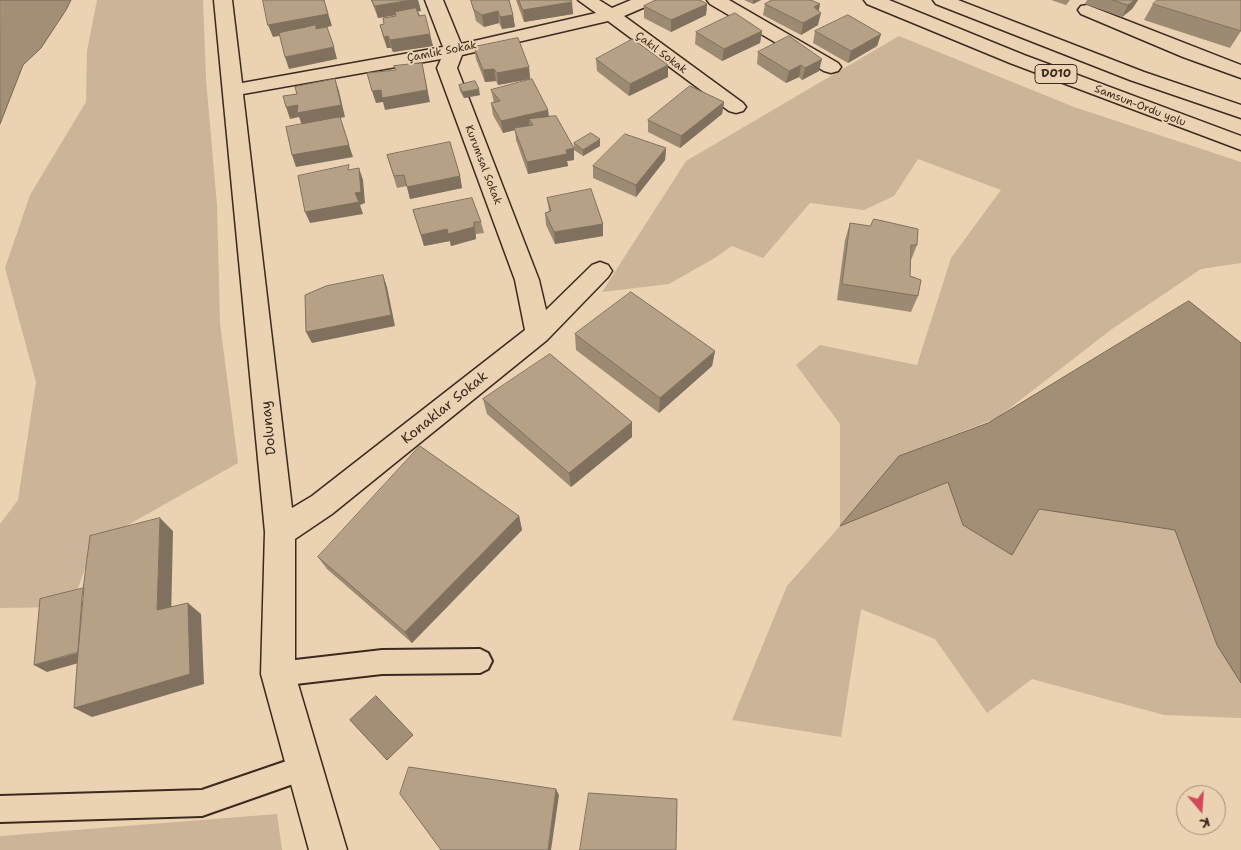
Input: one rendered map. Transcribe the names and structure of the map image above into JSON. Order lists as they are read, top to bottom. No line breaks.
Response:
{"streets":{"main road":["Çamlık Sokak","Çakıl Sokak","D010","Samsun-Ordu yolu","Kurumsal Sokak","Konaklar Sokak","Dolunay"]},"crossings":[["Çamlık Sokak","Çakıl Sokak"],["Çamlık Sokak","Kurumsal Sokak"],["Çamlık Sokak","Dolunay"],["Kurumsal Sokak","Konaklar Sokak"],["Konaklar Sokak","Dolunay"]],"north":"bottom"}
